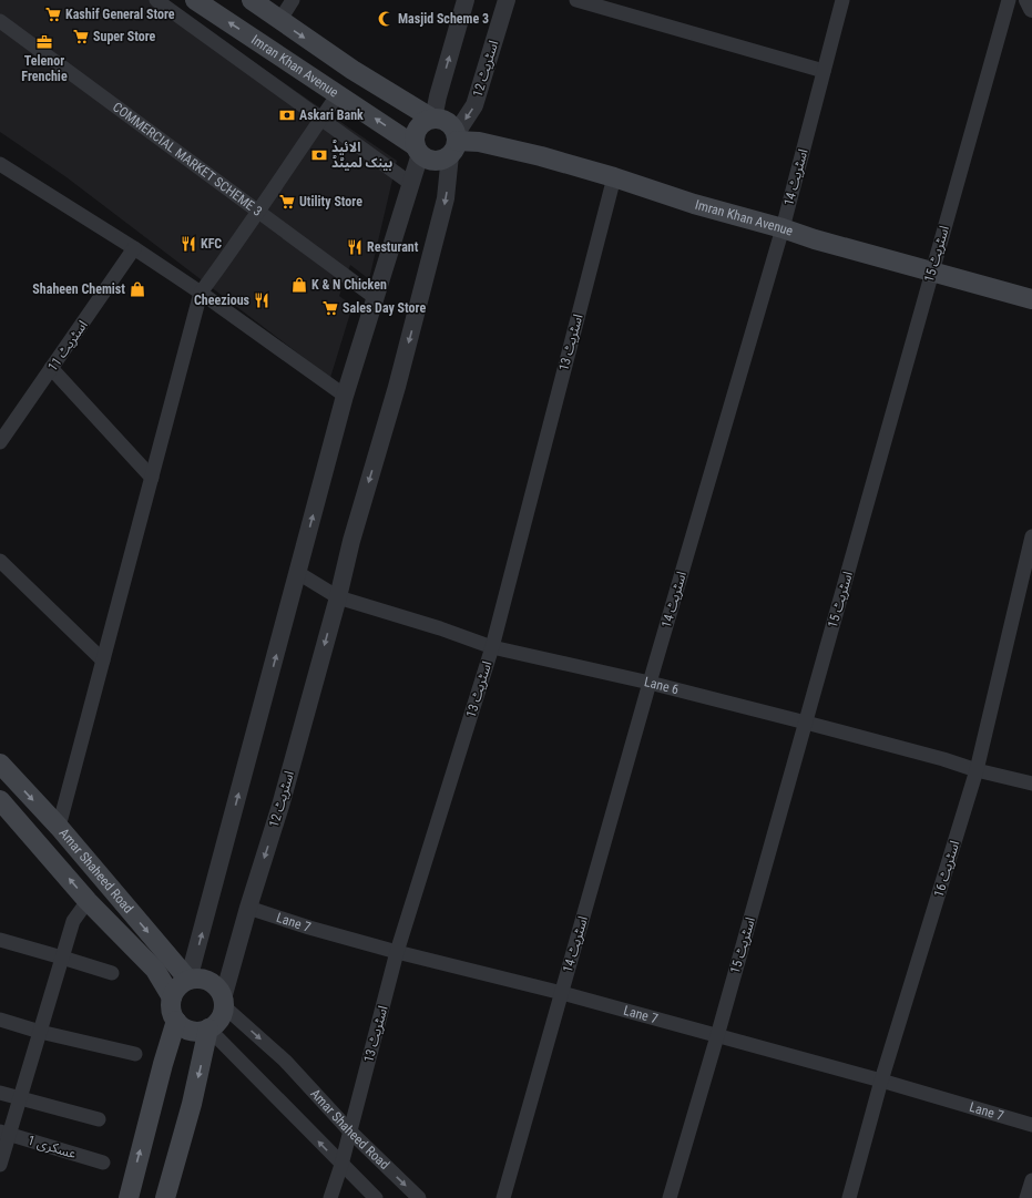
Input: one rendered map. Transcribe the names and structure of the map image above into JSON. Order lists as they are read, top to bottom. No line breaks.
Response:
{"streets":{"main road":["Imran Khan Avenue","Amar Shaheed Road"],"street":["اسٹریٹ 12","COMMERCIAL MARKET SCHEME 3","اسٹریٹ 14","اسٹریٹ 15","اسٹریٹ 13","اسٹریٹ 11","Lane 6","اسٹریٹ 16","Lane 7","عسکری 1"]},"crossings":[["Imran Khan Avenue","اسٹریٹ 12"],["Imran Khan Avenue","اسٹریٹ 14"],["Imran Khan Avenue","اسٹریٹ 15"],["Imran Khan Avenue","اسٹریٹ 13"],["اسٹریٹ 12","Lane 6"],["اسٹریٹ 12","Amar Shaheed Road"],["اسٹریٹ 12","Lane 7"],["اسٹریٹ 14","Lane 6"],["اسٹریٹ 14","Lane 7"],["اسٹریٹ 15","Lane 6"],["اسٹریٹ 15","Lane 7"],["اسٹریٹ 13","Lane 6"],["اسٹریٹ 13","Amar Shaheed Road"],["اسٹریٹ 13","Lane 7"],["Lane 6","اسٹریٹ 16"],["اسٹریٹ 16","Lane 7"]],"places":{"supermarket":["Kashif General Store","Super Store","Utility Store","Sales Day Store"],"mosque":["Masjid Scheme 3"],"office":["Telenor Frenchie"],"bank":["Askari Bank","الائیڈ بینک لمیٹڈ"],"restaurant":["KFC","Resturant","Cheezious"],"shop":["K & N Chicken","Shaheen Chemist"]}}
